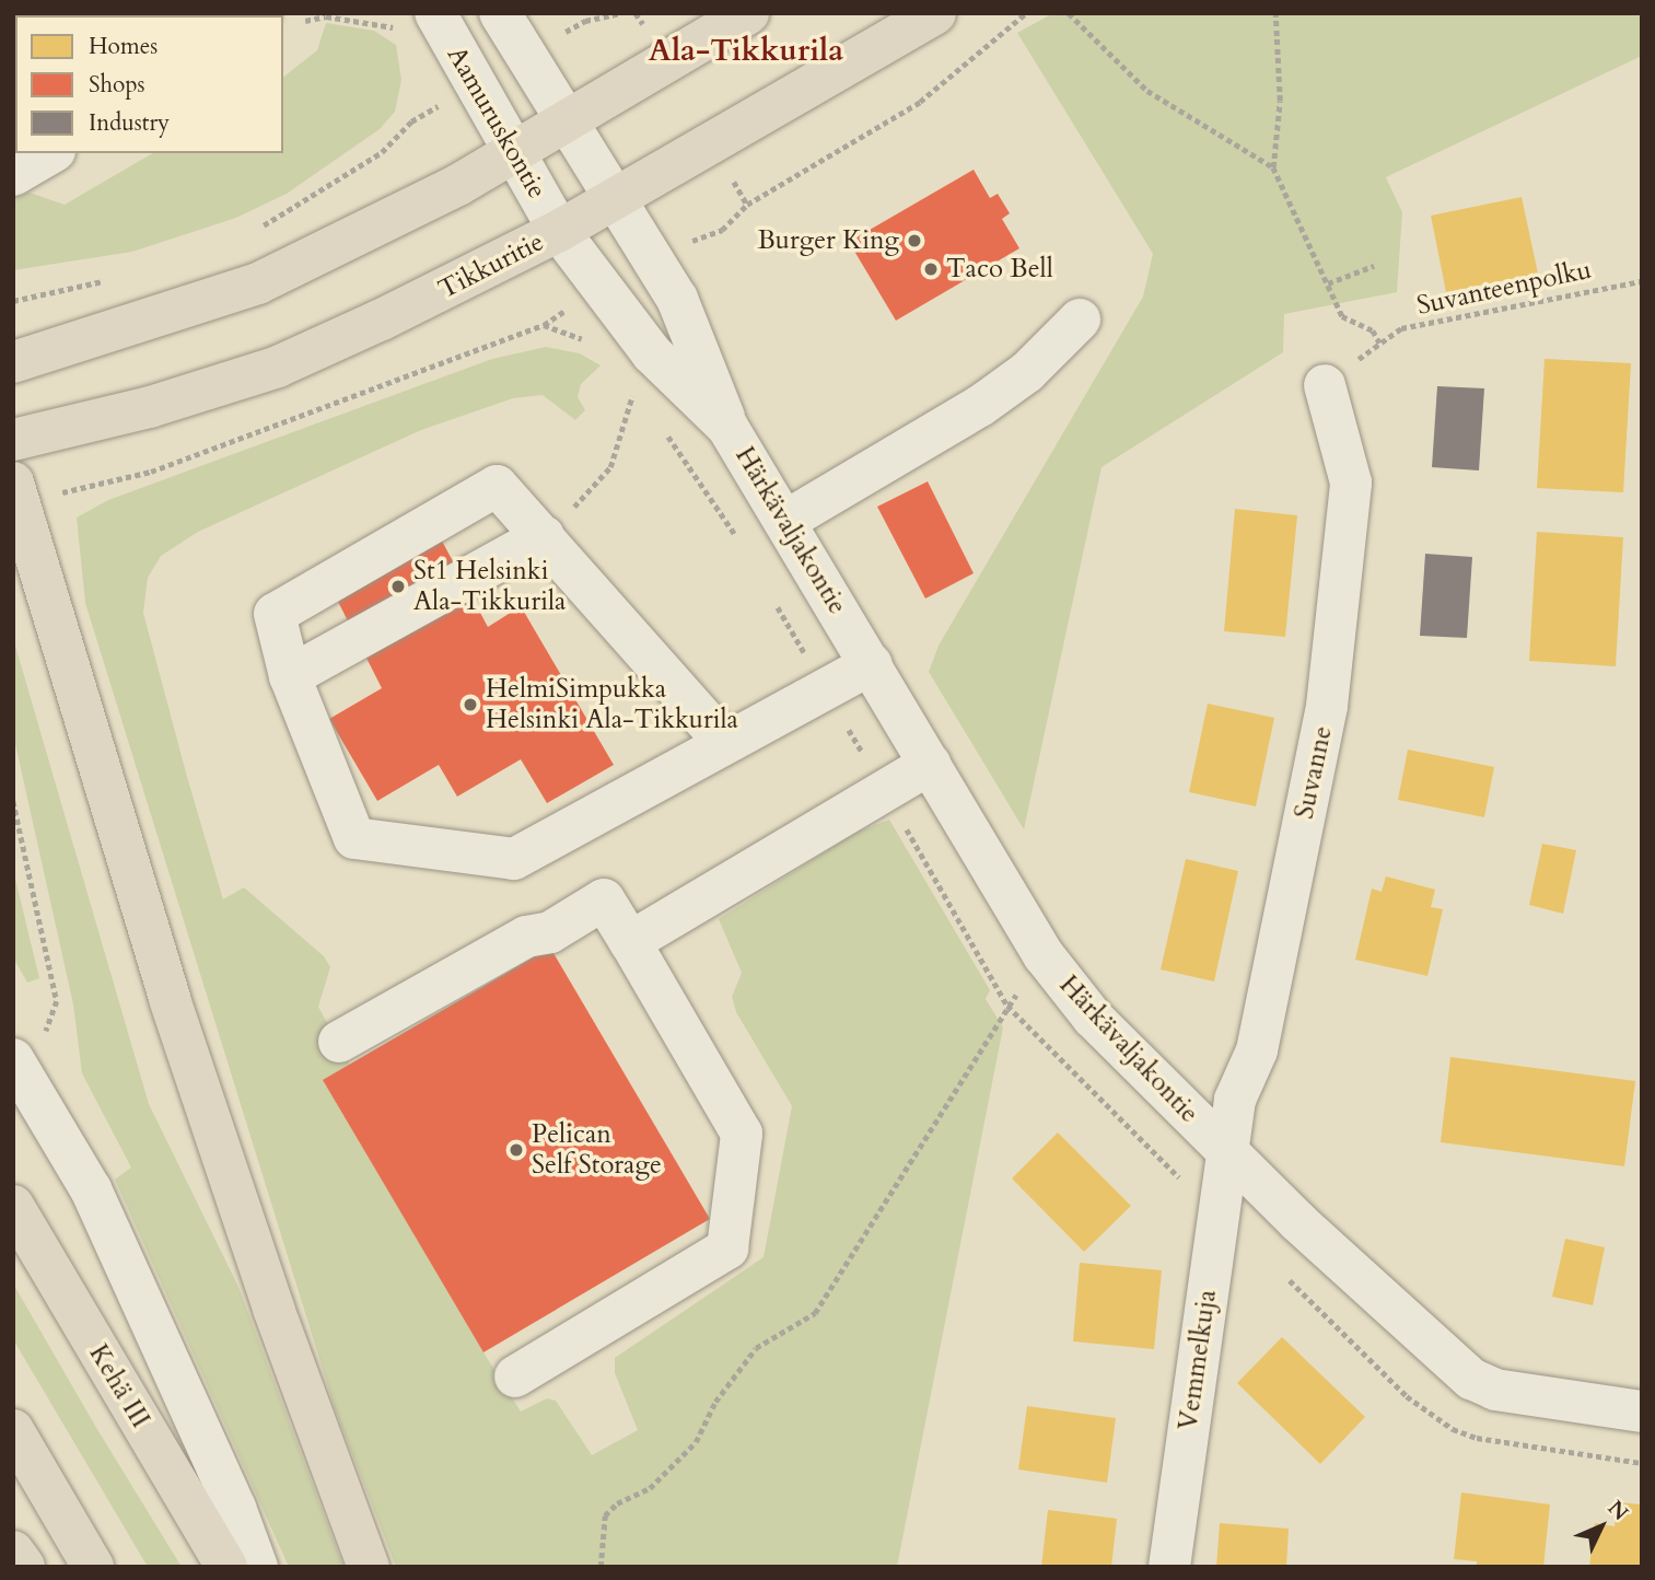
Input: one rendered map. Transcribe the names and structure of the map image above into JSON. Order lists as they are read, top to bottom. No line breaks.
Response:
{"streets":{"main road":["Tikkuritie","Kehä III"],"street":["Aamuruskontie","Härkävaljakontie","Suvanne","Vemmelkuja"],"path":["Suvanteenpolku"]},"crossings":[["Aamuruskontie","Tikkuritie"],["Aamuruskontie","Härkävaljakontie"],["Tikkuritie","Härkävaljakontie"],["Härkävaljakontie","Suvanne"],["Härkävaljakontie","Vemmelkuja"],["Suvanne","Vemmelkuja"]],"districts":["Ala-Tikkurila"],"places":["Burger King","Taco Bell","St1 Helsinki Ala-Tikkurila","HelmiSimpukka Helsinki Ala-Tikkurila","Pelican Self Storage"],"legend":["Homes","Shops","Industry"],"north":"top right"}
